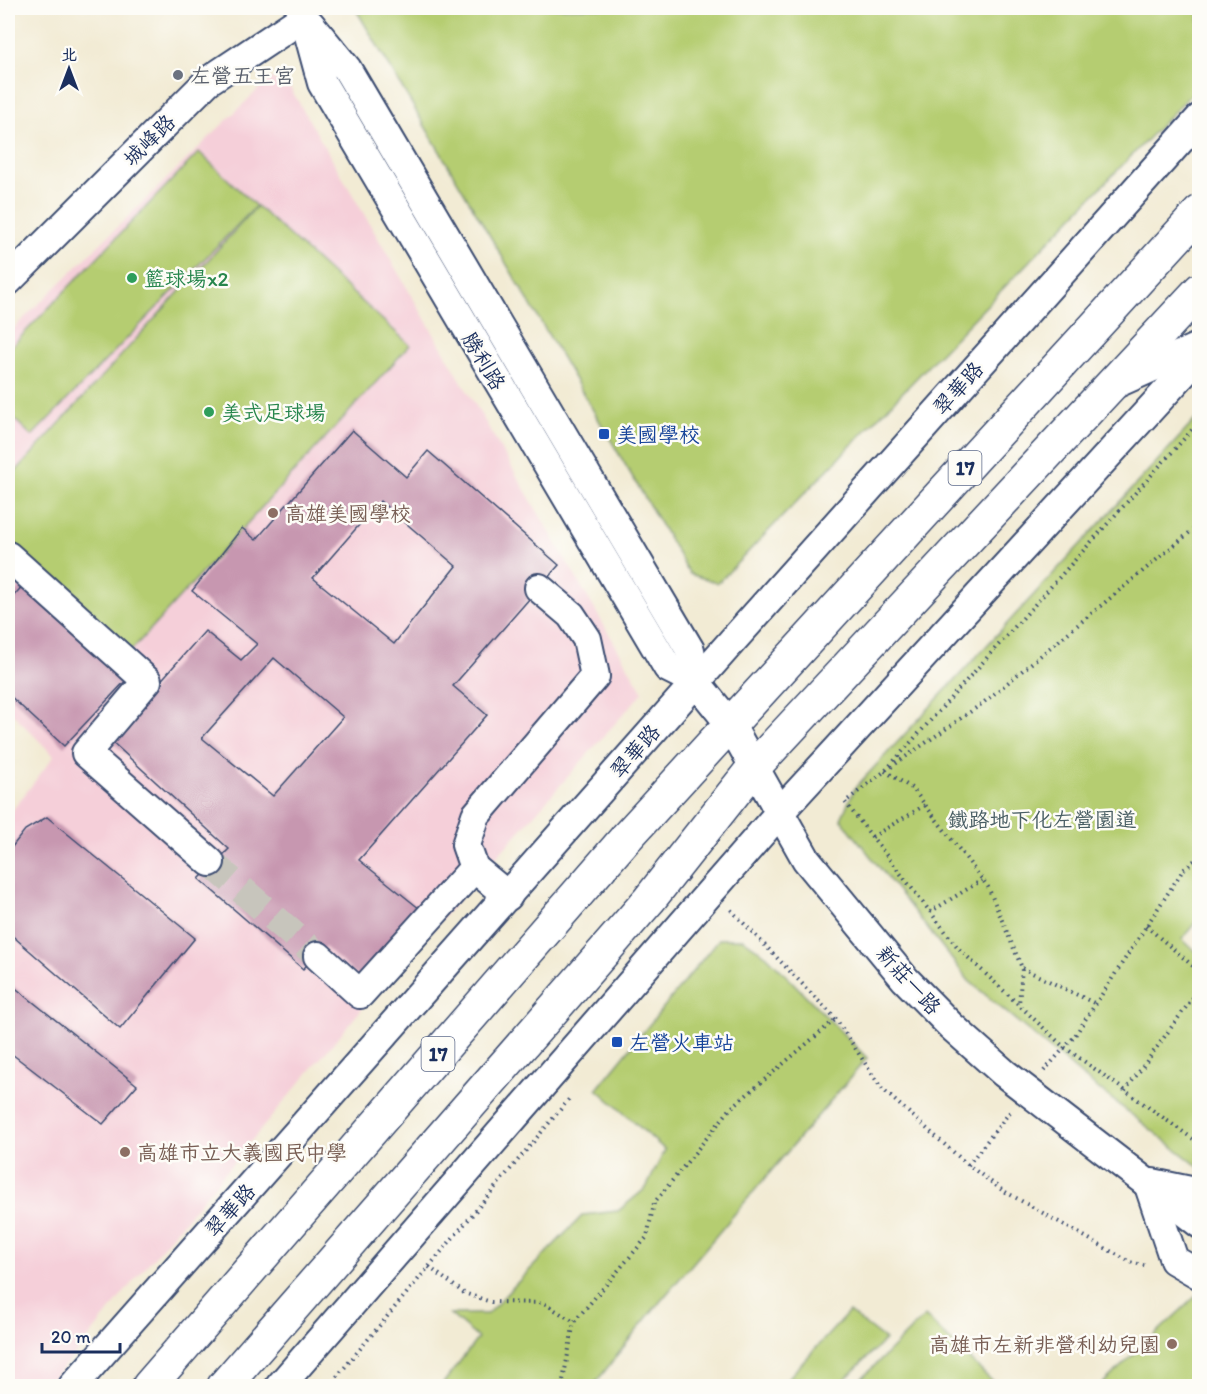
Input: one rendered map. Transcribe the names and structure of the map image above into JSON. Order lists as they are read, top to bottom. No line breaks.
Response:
{"streets":{"main road":["17"],"street":["城峰路","勝利路","翠華路","新莊一路"]},"crossings":[["城峰路","勝利路"],["勝利路","翠華路"],["勝利路","17"],["勝利路","新莊一路"],["17","新莊一路"]],"parks":["鐵路地下化左營園道"],"places":{"other":["左營五王宮","籃球場x2","美式足球場","高雄美國學校","高雄市立大義國民中學","高雄市左新非營利幼兒園"],"transit":["美國學校","左營火車站"]},"scale_bar":"20 m","north":"top"}
